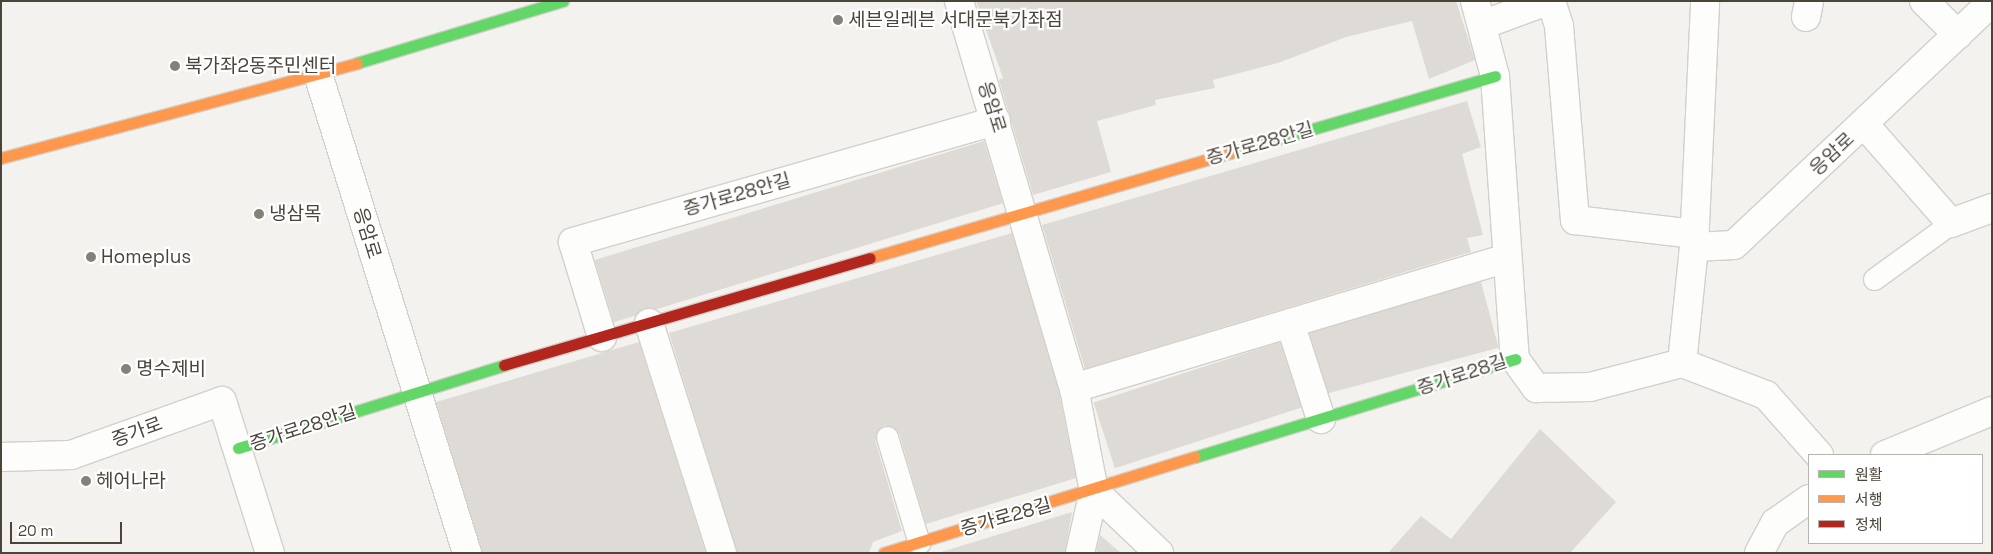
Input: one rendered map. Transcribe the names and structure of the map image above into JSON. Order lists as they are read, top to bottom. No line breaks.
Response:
{"streets":{"street":["응암로","증가로28안길","증가로28길","증가로"]},"crossings":[["응암로","증가로28안길"],["증가로28안길","증가로28길"],["증가로28안길","증가로"]],"places":["세븐일레븐 서대문북가좌점","북가좌2동주민센터","냉삼목","Homeplus","명수제비","헤어나라"],"legend":["원활","서행","정체"],"scale_bar":"20 m"}
